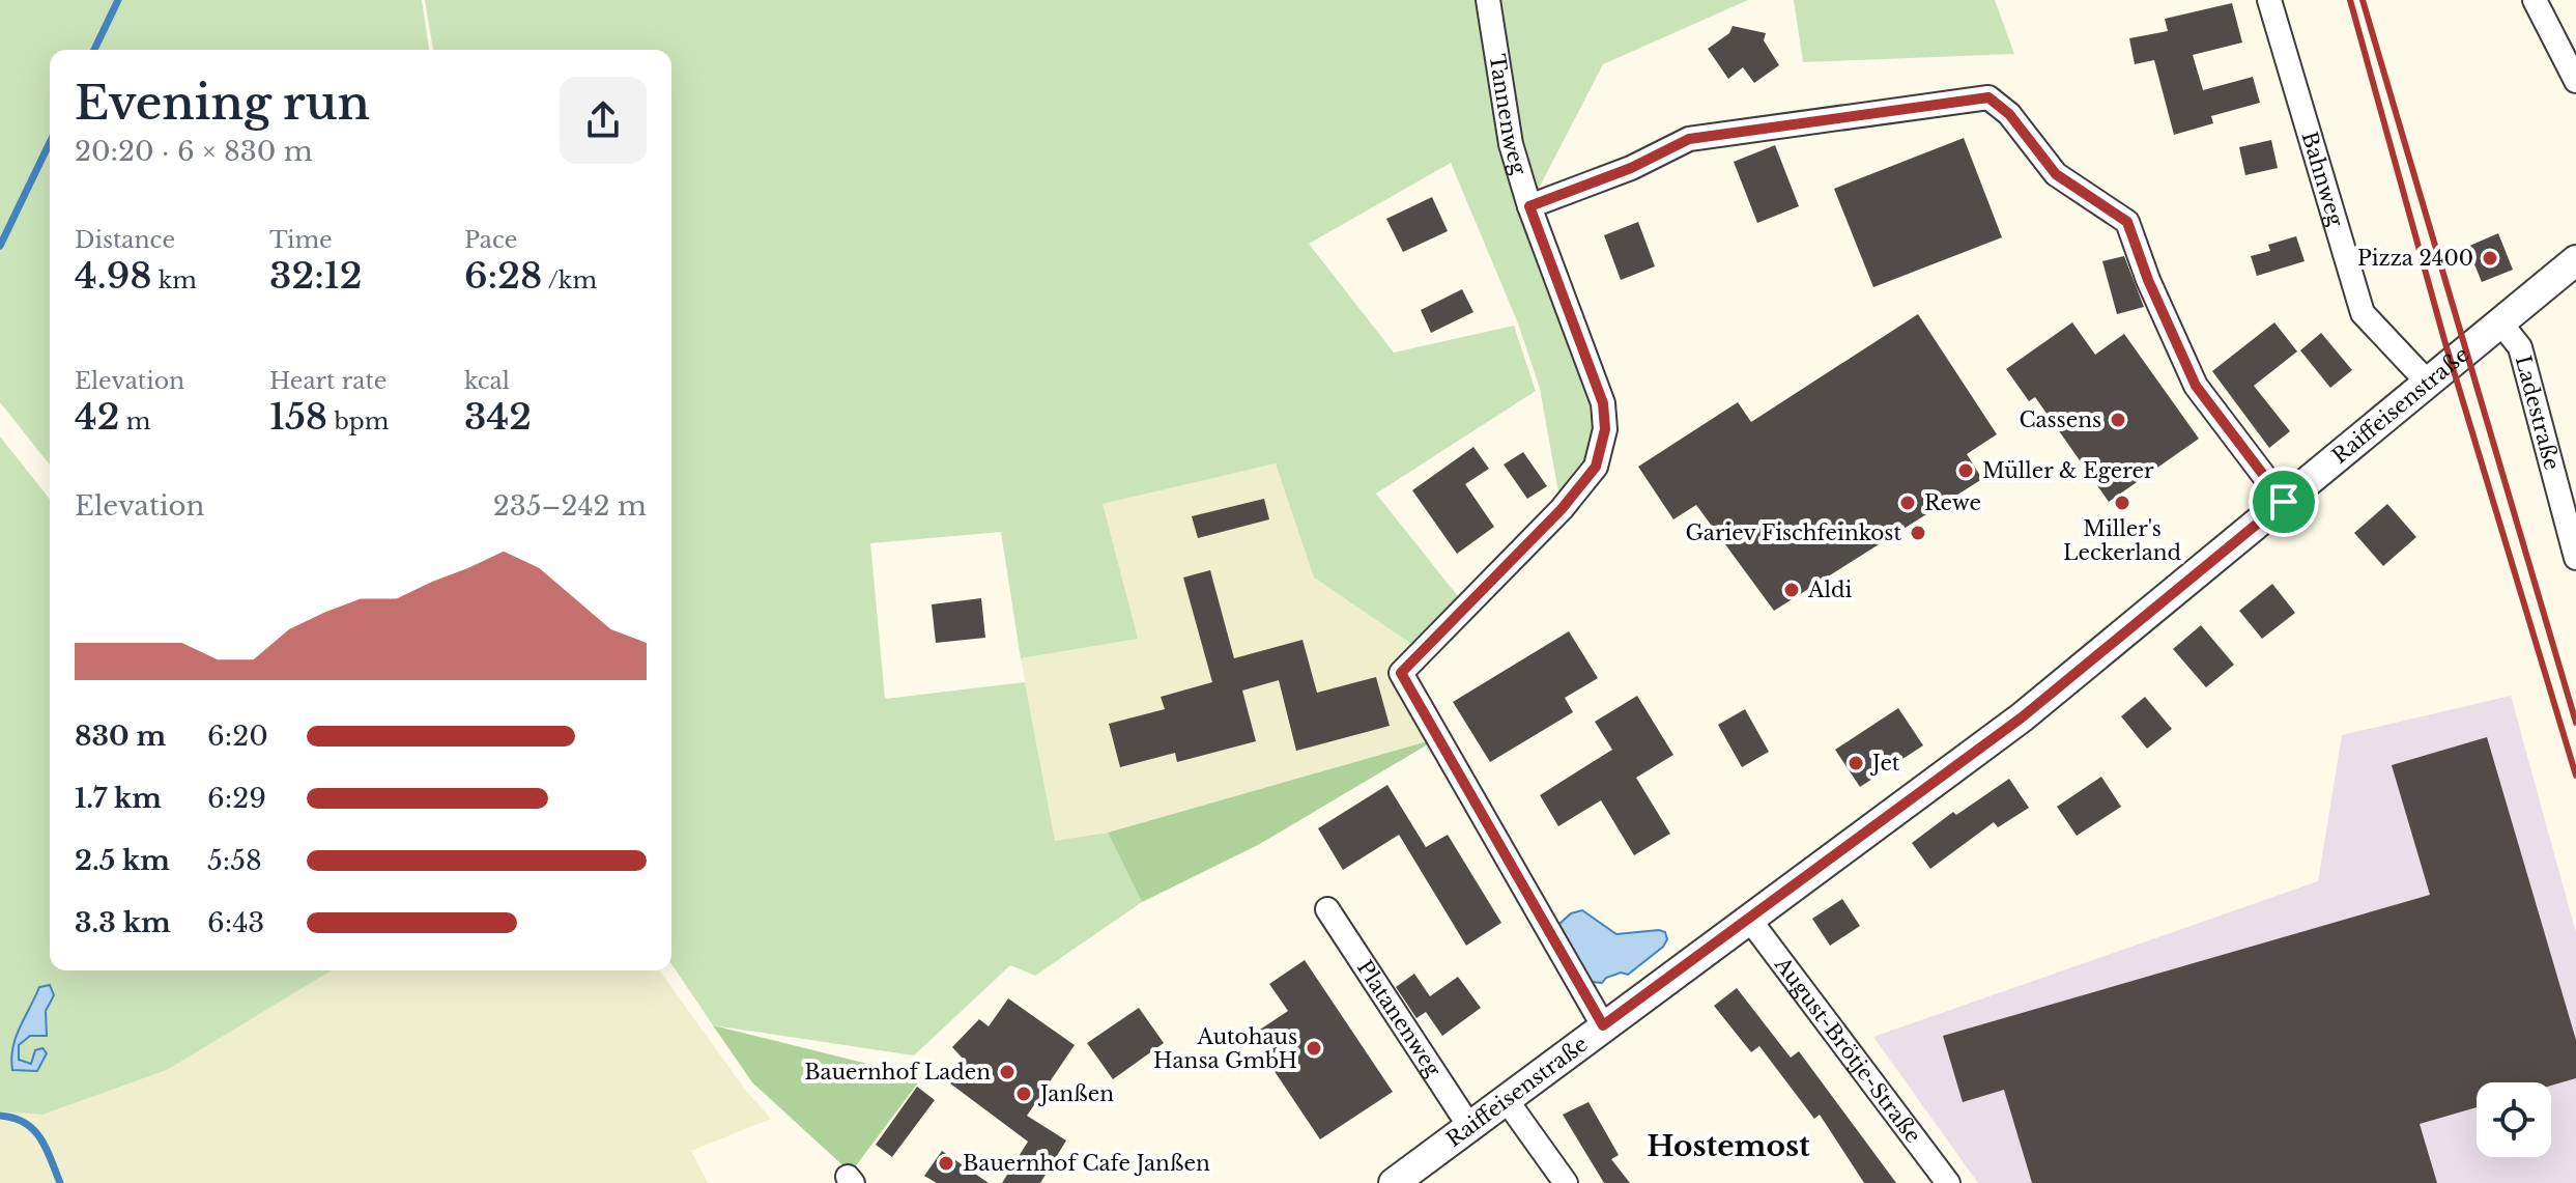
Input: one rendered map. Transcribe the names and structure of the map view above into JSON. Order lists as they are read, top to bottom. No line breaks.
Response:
{"streets":{"street":["Tannenweg","Bahnweg","Raiffeisenstraße","Ladestraße","Platanenweg","August-Brötje-Straße"]},"crossings":[["Tannenweg","Raiffeisenstraße"],["Bahnweg","Raiffeisenstraße"],["Raiffeisenstraße","Ladestraße"],["Raiffeisenstraße","Platanenweg"],["Raiffeisenstraße","August-Brötje-Straße"]],"districts":["Hostemost"],"places":["Pizza 2400","Cassens","Müller & Egerer","Rewe","Miller's Leckerland","Gariev Fischfeinkost","Aldi","Jet","Autohaus Hansa GmbH","Bauernhof Laden","Janßen","Bauernhof Cafe Janßen"],"page":{"heading":["Evening run","20:20 · 6 × 830 m"],"stats":[["Distance","4.98 km"],["Time","32:12"],["Pace","6:28 /km"],["Elevation","42 m"],["Heart rate","158 bpm"],["kcal","342"]],"chart":["Elevation","235–242 m"],"list":[{"name":"830 m","note":"6:20"},{"name":"1.7 km","note":"6:29"},{"name":"2.5 km","note":"5:58"},{"name":"3.3 km","note":"6:43"}]}}
